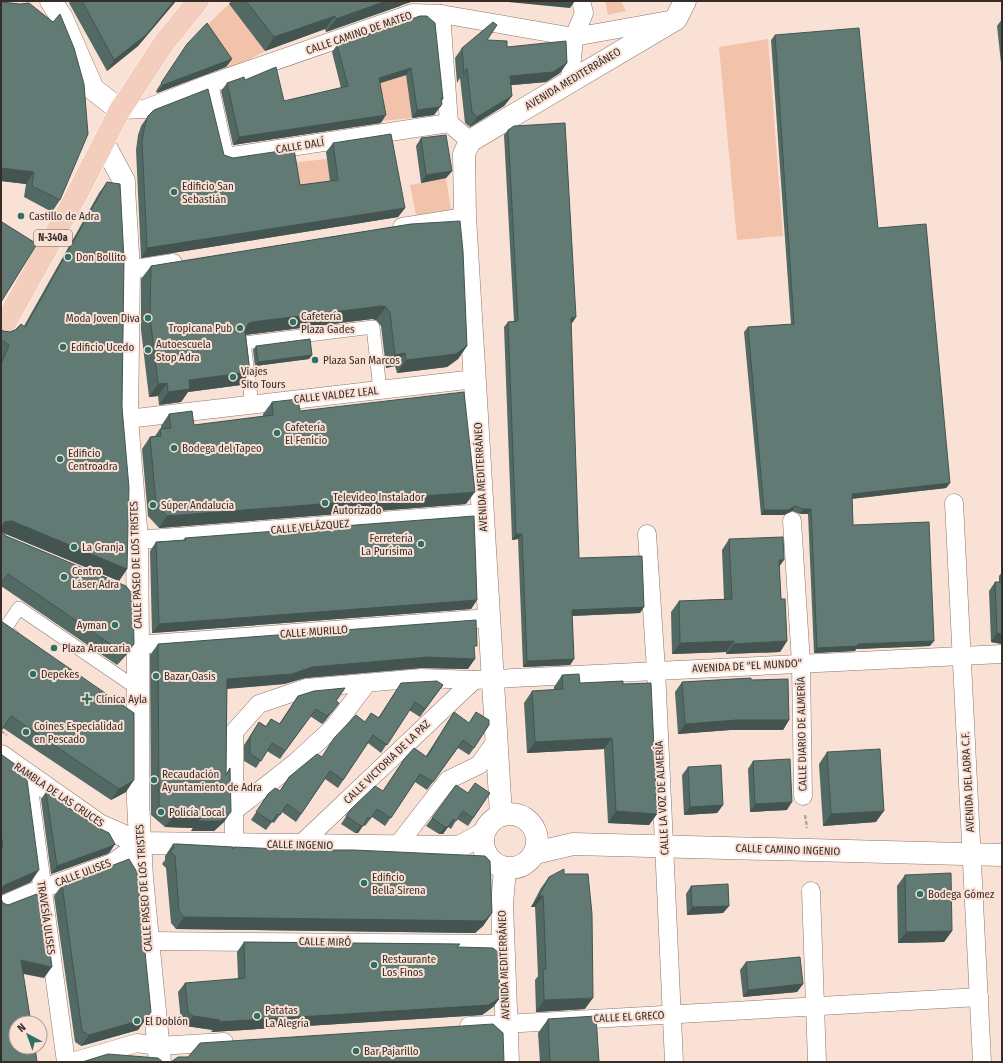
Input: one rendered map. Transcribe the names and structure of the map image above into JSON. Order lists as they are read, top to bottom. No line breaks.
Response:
{"streets":{"highway":["N-340a"],"street":["CALLE CAMINO DE MATEO","AVENIDA MEDITERRÁNEO","CALLE DALÍ","CALLE VALDEZ LEAL","CALLE VELÁZQUEZ","CALLE PASEO DE LOS TRISTES","CALLE MURILLO","AVENIDA DE \"EL MUNDO\"","CALLE DIARIO DE ALMERÍA","CALLE VICTORIA DE LA PAZ","AVENIDA DEL ADRA C.F.","RAMBLA DE LAS CRUCES","CALLE LA VOZ DE ALMERÍA","CALLE INGENIO","CALLE CAMINO INGENIO","CALLE ULISES","TRAVESÍA ULISES","CALLE MIRÓ","CALLE EL GRECO"]},"crossings":[["CALLE CAMINO DE MATEO","AVENIDA MEDITERRÁNEO"],["CALLE CAMINO DE MATEO","CALLE DALÍ"],["CALLE CAMINO DE MATEO","N-340a"],["AVENIDA MEDITERRÁNEO","CALLE VALDEZ LEAL"],["AVENIDA MEDITERRÁNEO","CALLE VELÁZQUEZ"],["AVENIDA MEDITERRÁNEO","CALLE MURILLO"],["AVENIDA MEDITERRÁNEO","AVENIDA DE \"EL MUNDO\""],["AVENIDA MEDITERRÁNEO","CALLE VICTORIA DE LA PAZ"],["AVENIDA MEDITERRÁNEO","CALLE INGENIO"],["AVENIDA MEDITERRÁNEO","CALLE CAMINO INGENIO"],["AVENIDA MEDITERRÁNEO","CALLE MIRÓ"],["AVENIDA MEDITERRÁNEO","CALLE EL GRECO"],["N-340a","CALLE PASEO DE LOS TRISTES"],["CALLE VALDEZ LEAL","CALLE PASEO DE LOS TRISTES"],["CALLE VELÁZQUEZ","CALLE PASEO DE LOS TRISTES"],["CALLE PASEO DE LOS TRISTES","CALLE MURILLO"],["CALLE PASEO DE LOS TRISTES","RAMBLA DE LAS CRUCES"],["CALLE PASEO DE LOS TRISTES","CALLE INGENIO"],["CALLE PASEO DE LOS TRISTES","CALLE ULISES"],["CALLE PASEO DE LOS TRISTES","CALLE MIRÓ"],["AVENIDA DE \"EL MUNDO\"","CALLE DIARIO DE ALMERÍA"],["AVENIDA DE \"EL MUNDO\"","CALLE VICTORIA DE LA PAZ"],["AVENIDA DE \"EL MUNDO\"","AVENIDA DEL ADRA C.F."],["AVENIDA DE \"EL MUNDO\"","CALLE LA VOZ DE ALMERÍA"],["CALLE DIARIO DE ALMERÍA","CALLE CAMINO INGENIO"],["CALLE VICTORIA DE LA PAZ","CALLE INGENIO"],["AVENIDA DEL ADRA C.F.","CALLE CAMINO INGENIO"],["AVENIDA DEL ADRA C.F.","CALLE EL GRECO"],["RAMBLA DE LAS CRUCES","CALLE INGENIO"],["RAMBLA DE LAS CRUCES","CALLE ULISES"],["RAMBLA DE LAS CRUCES","TRAVESÍA ULISES"],["CALLE LA VOZ DE ALMERÍA","CALLE CAMINO INGENIO"],["CALLE LA VOZ DE ALMERÍA","CALLE EL GRECO"],["CALLE INGENIO","CALLE CAMINO INGENIO"],["CALLE INGENIO","CALLE ULISES"],["CALLE ULISES","TRAVESÍA ULISES"]],"places":{"other":["Edificio San Sebastián","Castillo de Adra","Don Bollito","Moda Joven Diva","Cafetería Plaza Gades","Tropicana Pub","Edificio Ucedo","Autoescuela Stop Adra","Plaza San Marcos","Viajes Sito Tours","Cafetería El Fenicio","Bodega del Tapeo","Edificio Centroadra","Televideo Instalador Autorizado","Súper Andalucía","Ferretería La Purísima","La Granja","Centro Láser Adra","Ayman","Plaza Araucaria","Depekes","Bazar Oasis","Coines Especialidad en Pescado","Recaudación Ayuntamiento de Adra","Policía Local","Edificio Bella Sirena","Bodega Gómez","Restaurante Los Finos","Patatas La Alegría","El Doblón","Bar Pajarillo"],"health":["Clínica Ayla"]},"north":"top left"}
